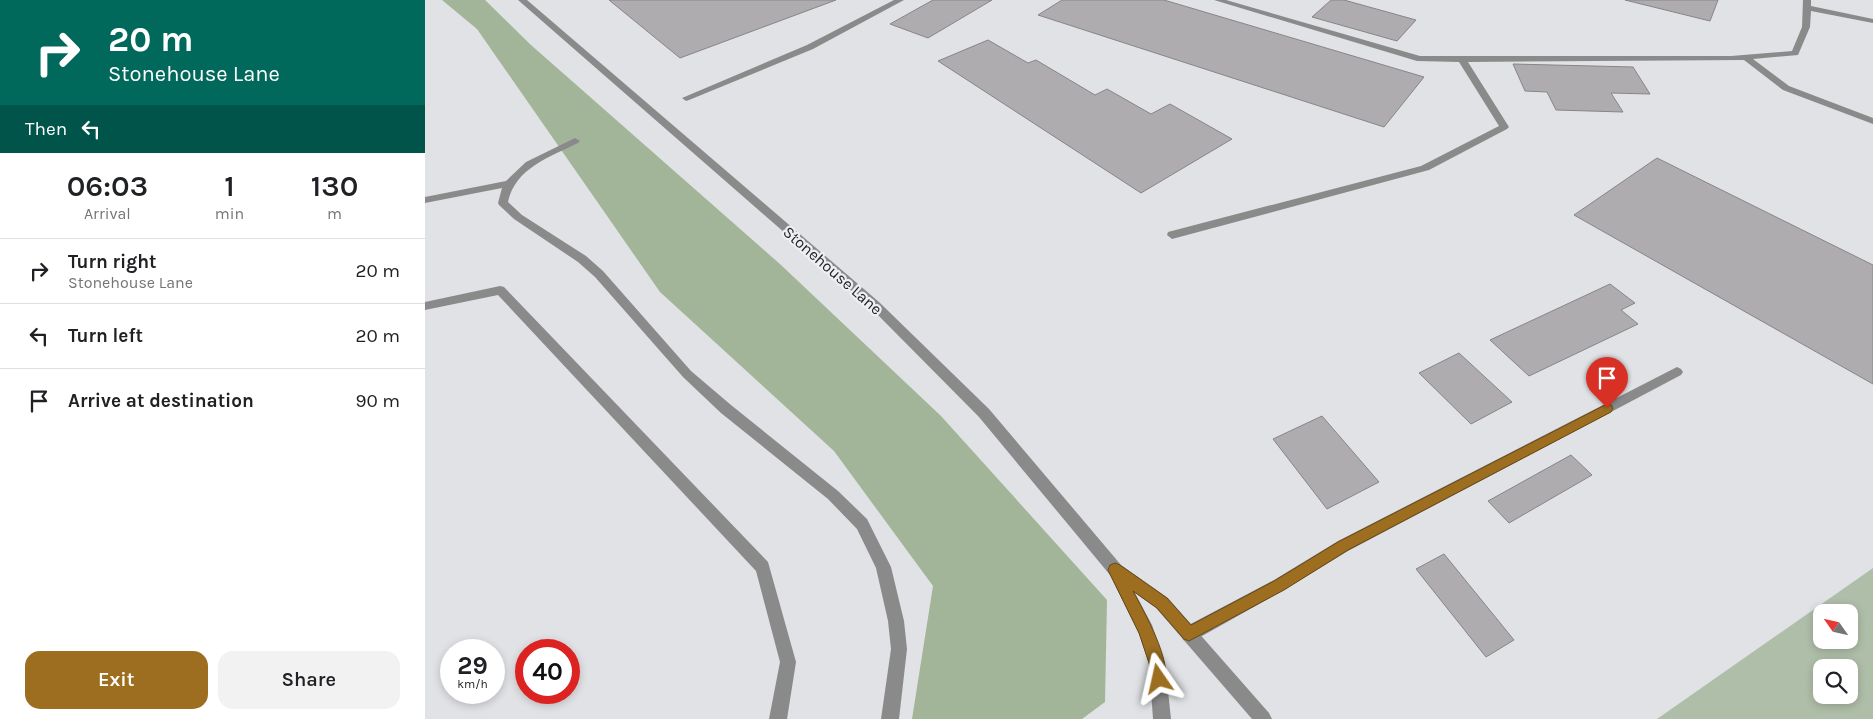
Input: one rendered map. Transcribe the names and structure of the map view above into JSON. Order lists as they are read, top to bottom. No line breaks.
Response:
{"streets":{"street":["Stonehouse Lane"]},"north":"top left","page":{"turn":["20 m","Stonehouse Lane"],"then":"Then","eta":["06:03","Arrival","1","min","130","m"],"list":[{"name":"Turn right","note":"Stonehouse Lane","value":"20 m"},{"name":"Turn left","value":"20 m"},{"name":"Arrive at destination","value":"90 m"}],"speed":"29 km/h","limit":"40","buttons":["Exit","Share"]}}
